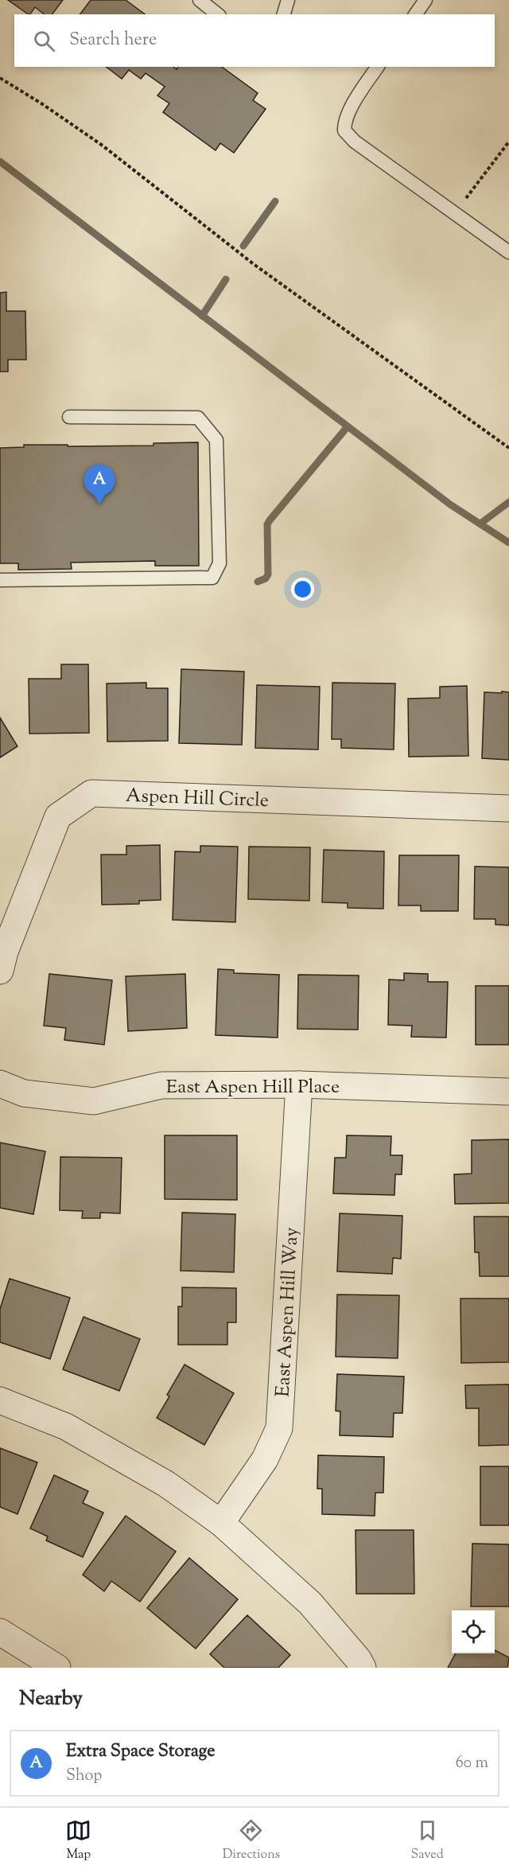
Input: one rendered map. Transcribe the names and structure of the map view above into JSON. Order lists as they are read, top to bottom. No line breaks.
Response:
{"streets":{"street":["Aspen Hill Circle","East Aspen Hill Place","East Aspen Hill Way"]},"crossings":[["East Aspen Hill Place","East Aspen Hill Way"]],"page":{"search":"Search here","pins":"A","heading":"Nearby","list":[{"mark":"A","name":"Extra Space Storage","note":"Shop","value":"60 m"}],"nav":["Map","Directions","Saved"]}}
